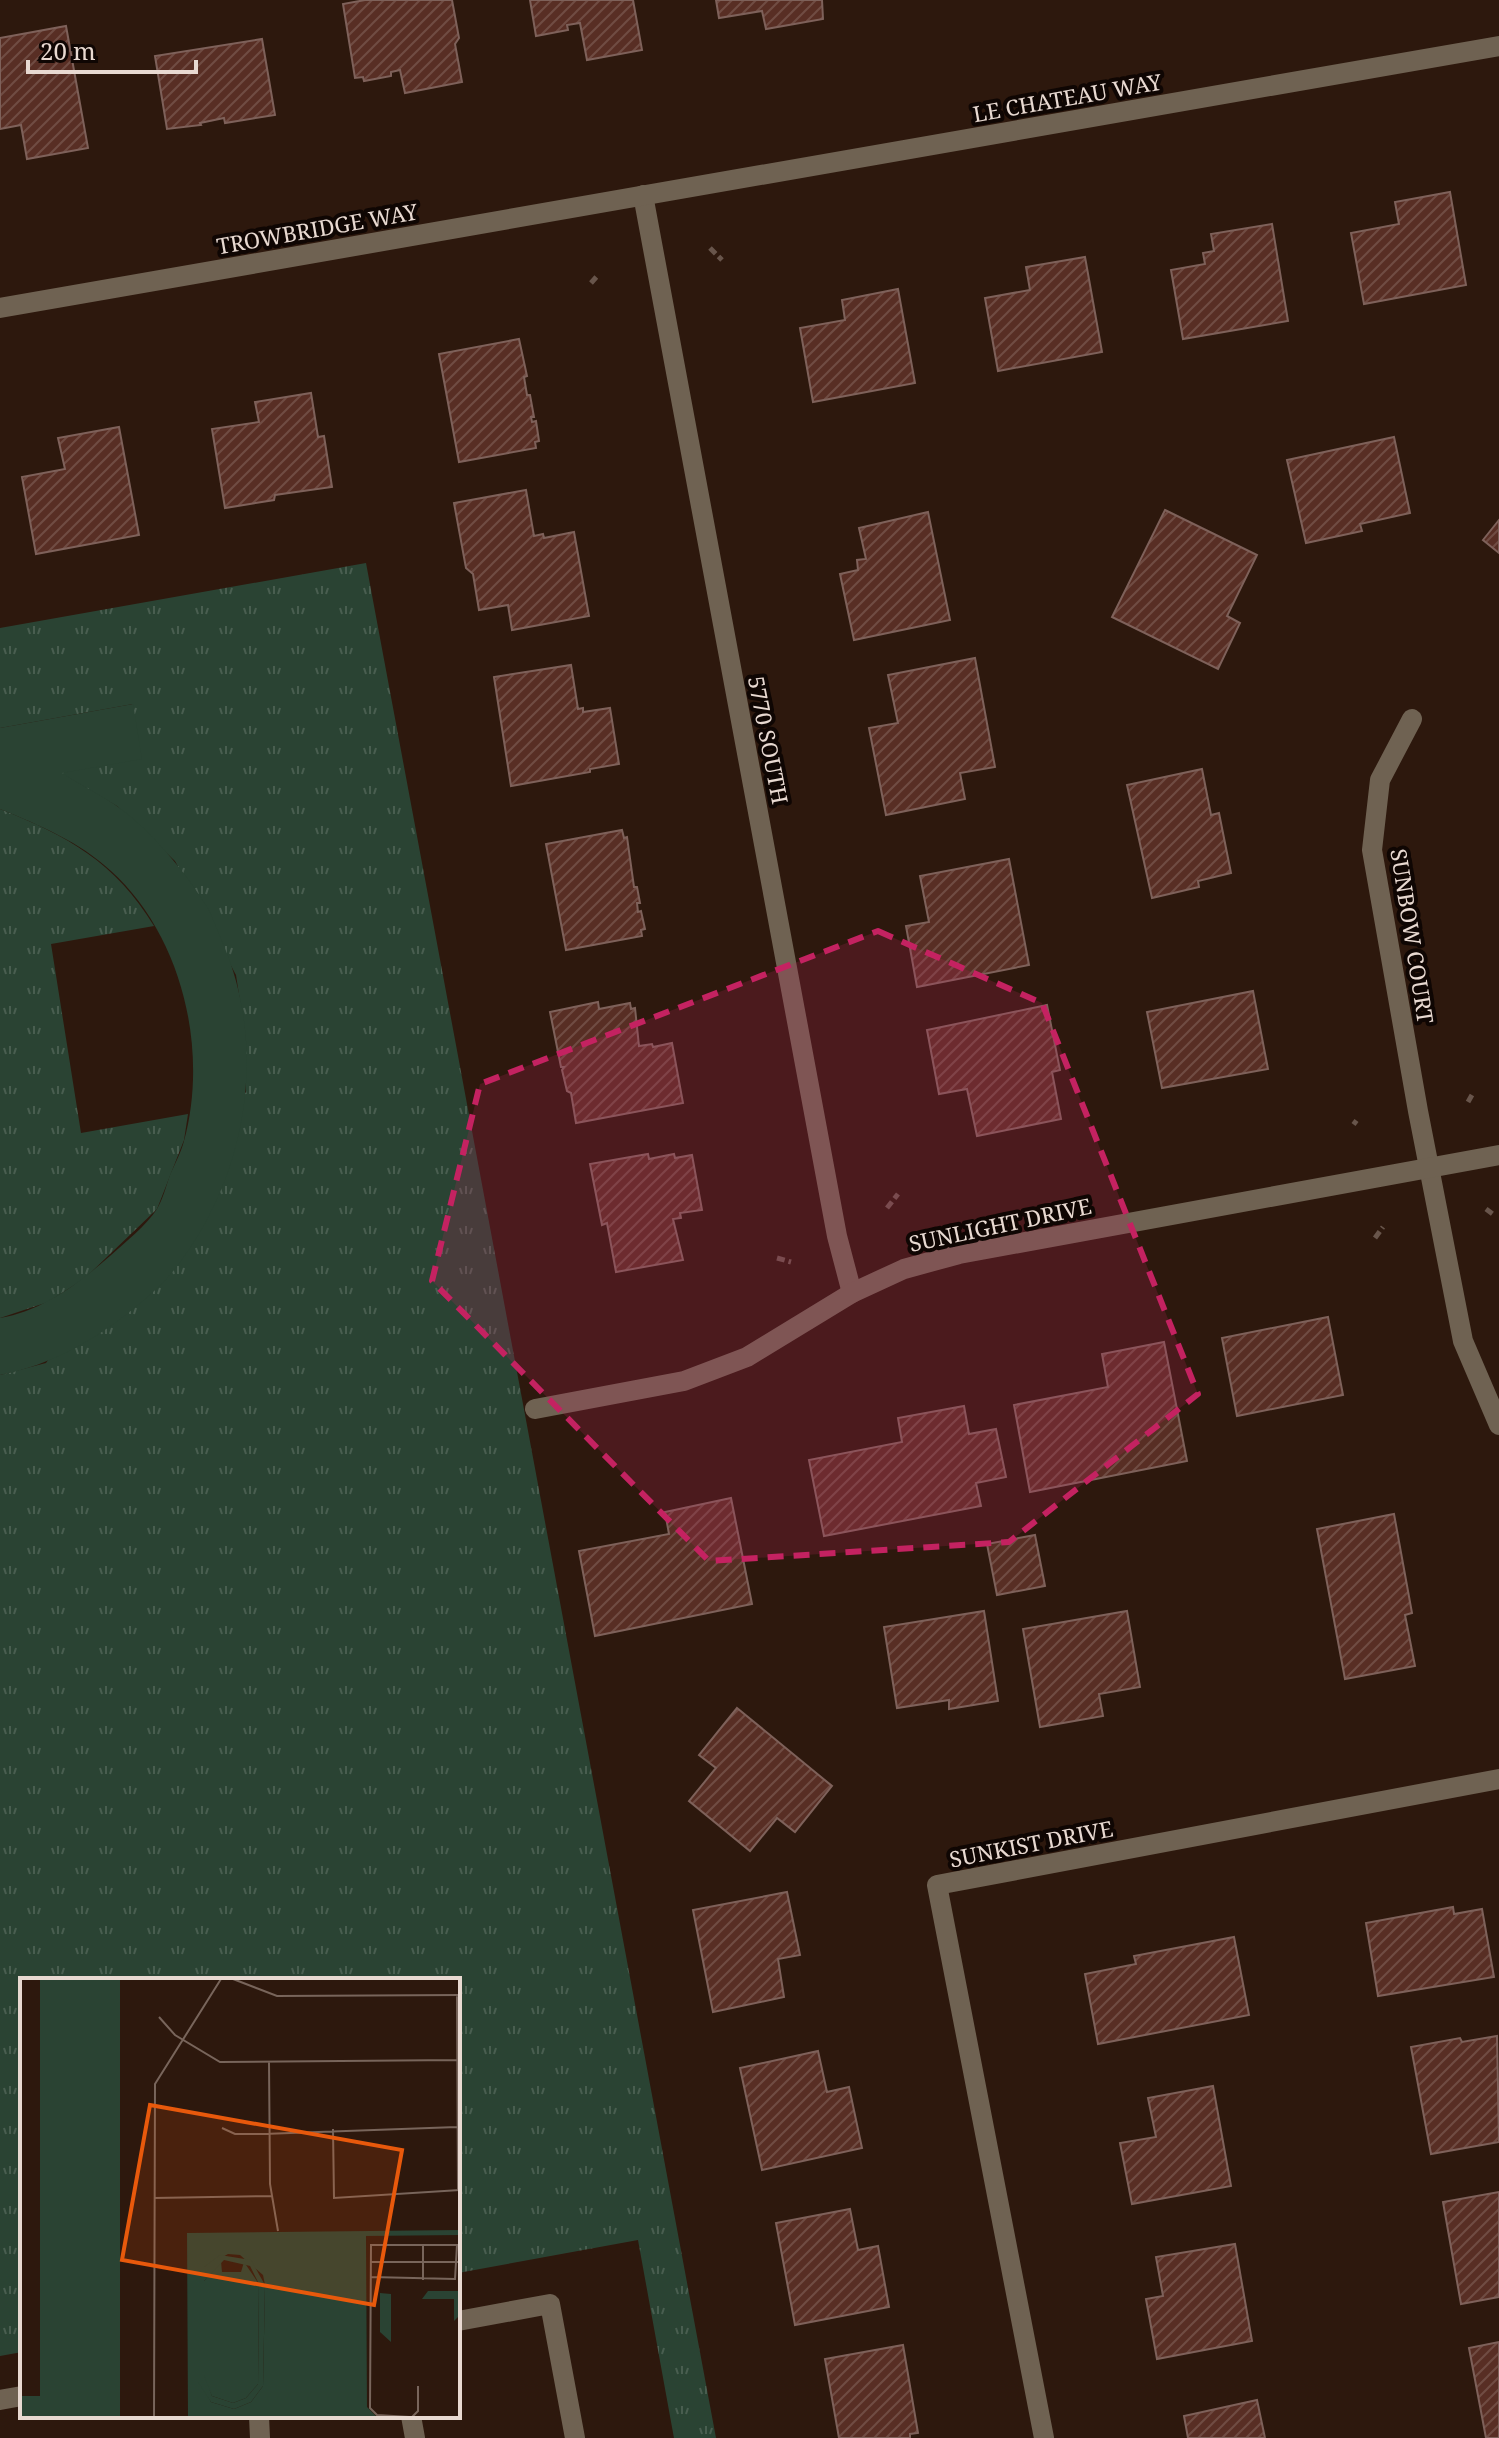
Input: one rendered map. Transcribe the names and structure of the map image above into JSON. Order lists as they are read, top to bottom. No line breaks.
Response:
{"streets":{"street":["LE CHATEAU WAY","TROWBRIDGE WAY","5770 SOUTH","SUNBOW COURT","SUNLIGHT DRIVE","SUNKIST DRIVE"]},"crossings":[["LE CHATEAU WAY","TROWBRIDGE WAY"],["LE CHATEAU WAY","5770 SOUTH"],["TROWBRIDGE WAY","5770 SOUTH"],["5770 SOUTH","SUNLIGHT DRIVE"],["SUNBOW COURT","SUNLIGHT DRIVE"]],"scale_bar":"20 m"}
